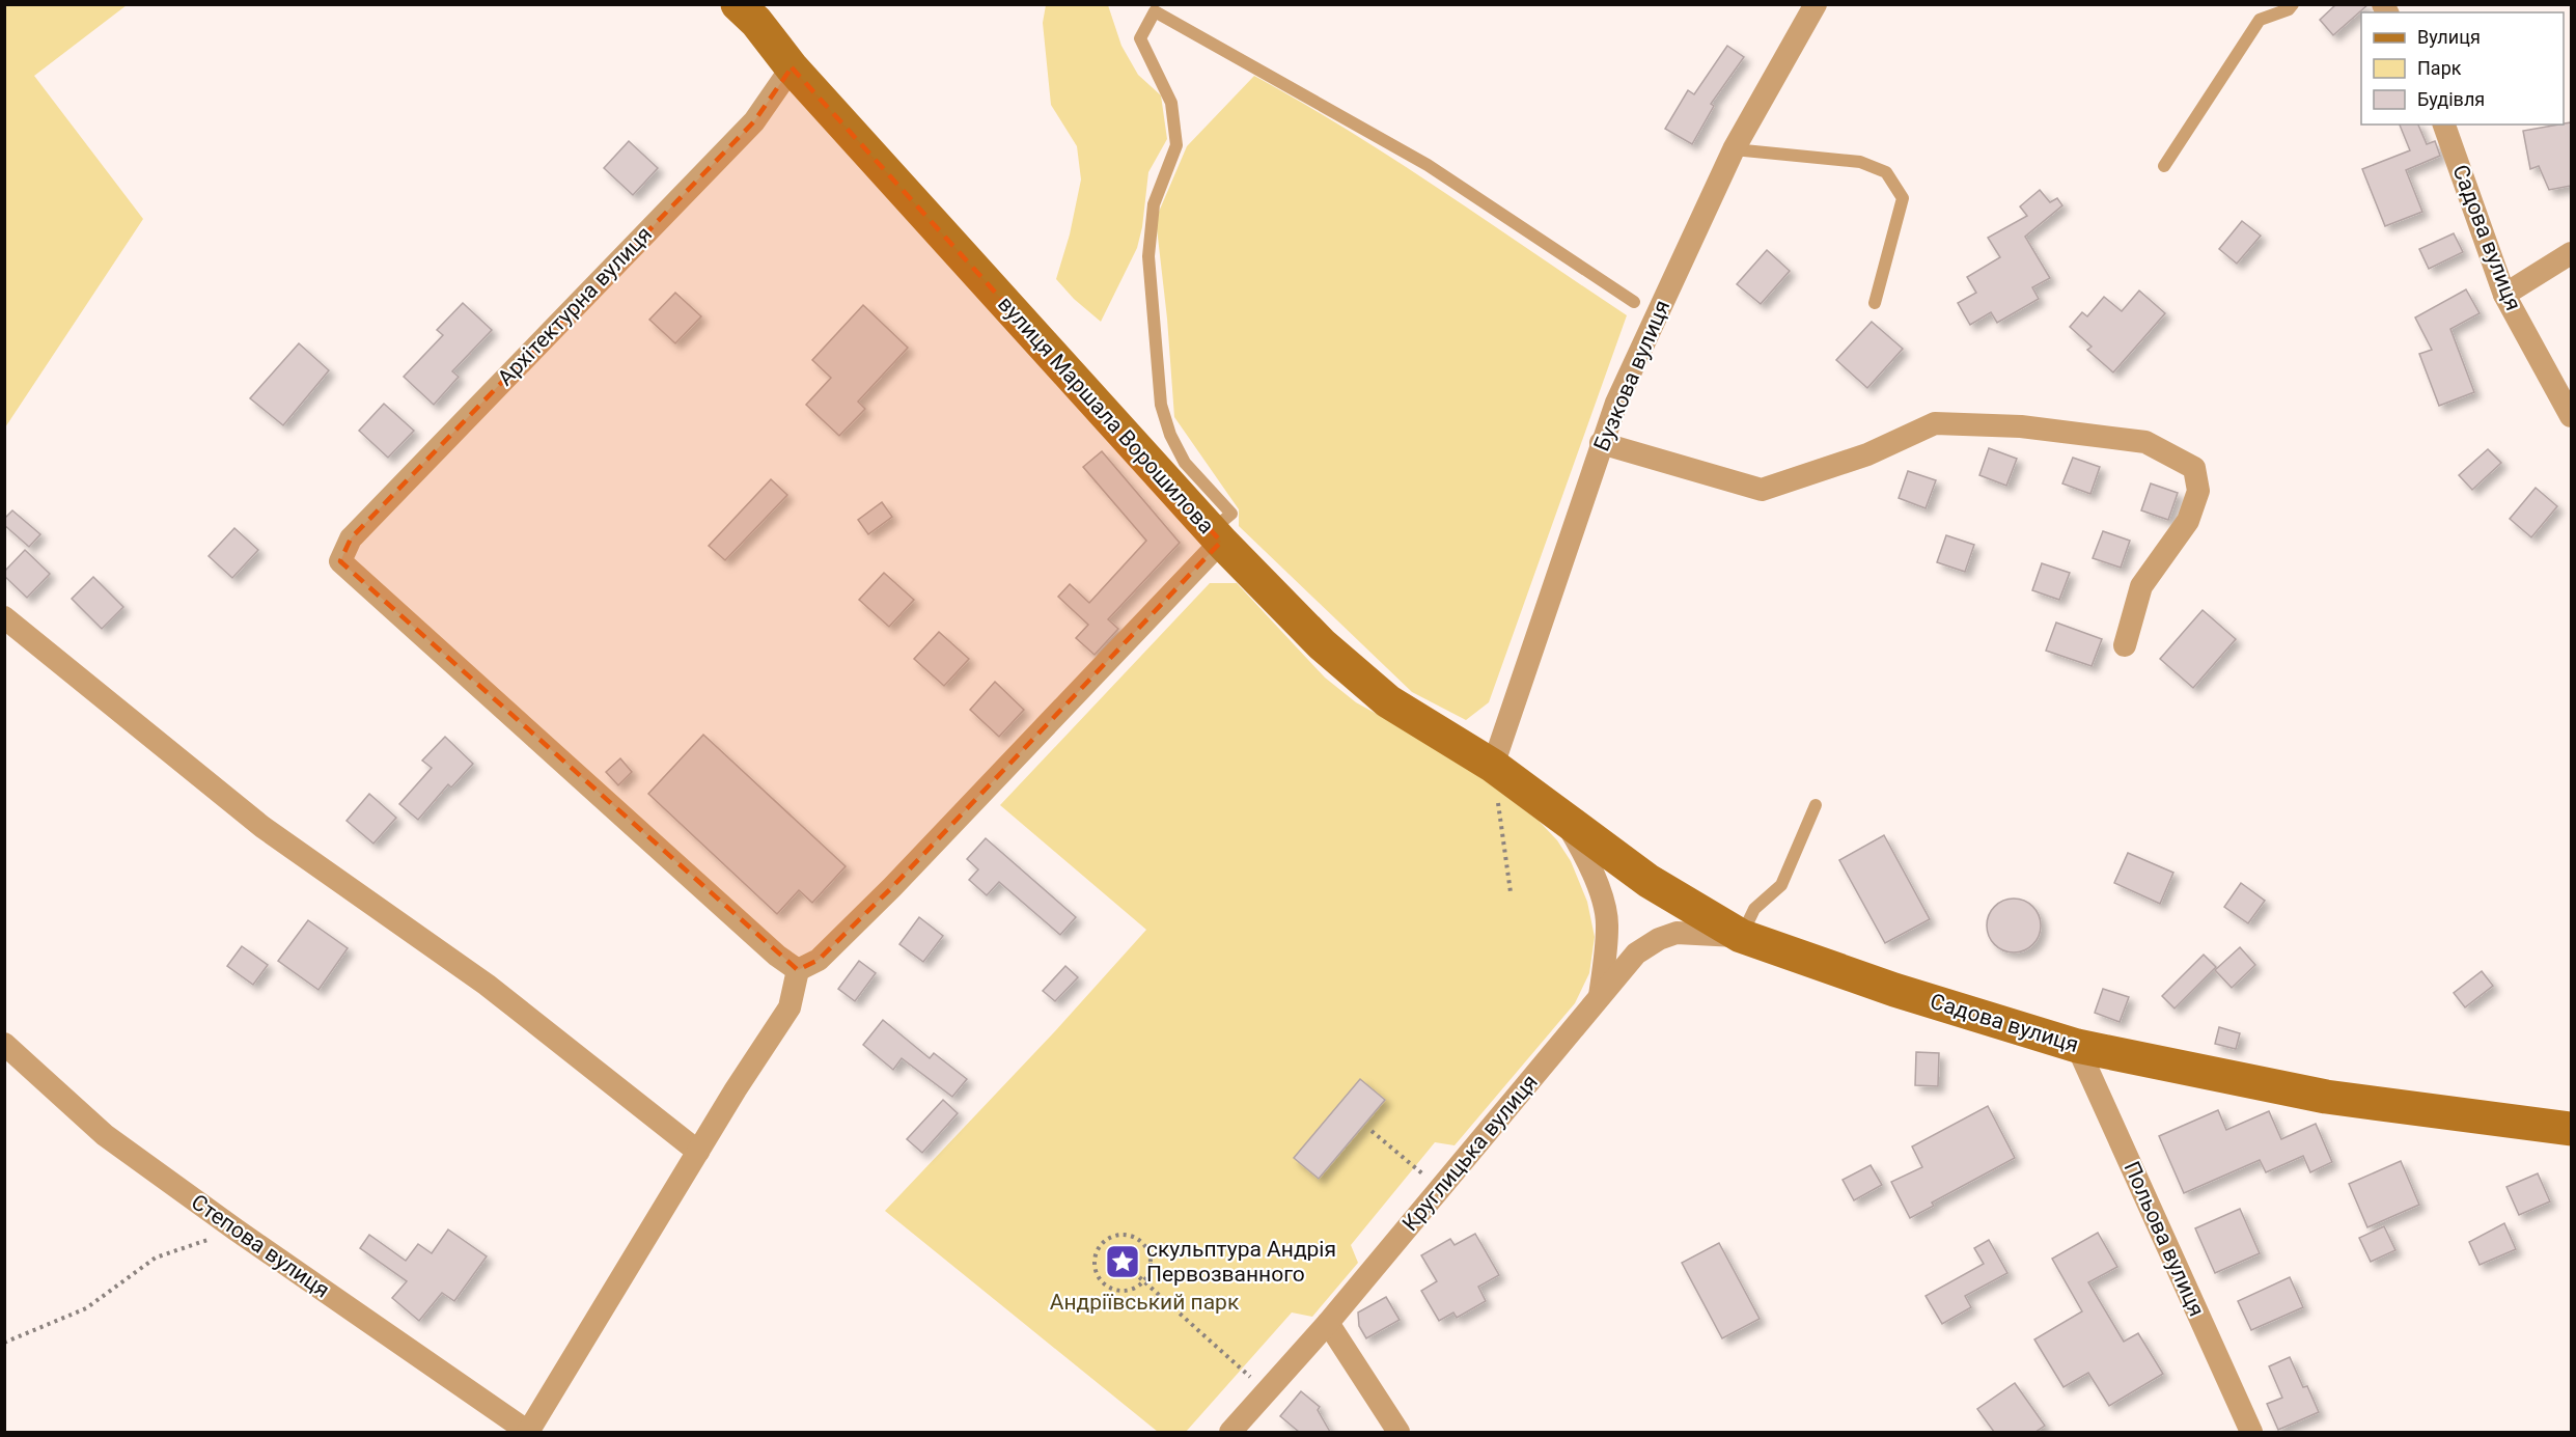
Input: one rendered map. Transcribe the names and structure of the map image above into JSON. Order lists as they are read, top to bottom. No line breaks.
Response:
{"streets":{"street":["Садова вулиця","Архітектурна вулиця","Бузкова вулиця","вулиця Маршала Ворошилова","Круглицька вулиця","Польова вулиця","Степова вулиця"]},"crossings":[["Садова вулиця","Бузкова вулиця"],["Садова вулиця","вулиця Маршала Ворошилова"],["Садова вулиця","Круглицька вулиця"],["Садова вулиця","Польова вулиця"],["Архітектурна вулиця","вулиця Маршала Ворошилова"],["Бузкова вулиця","вулиця Маршала Ворошилова"]],"parks":["Андріївський парк"],"places":{"place":["скульптура Андрія Первозванного"]},"legend":["Вулиця","Парк","Будівля"]}
